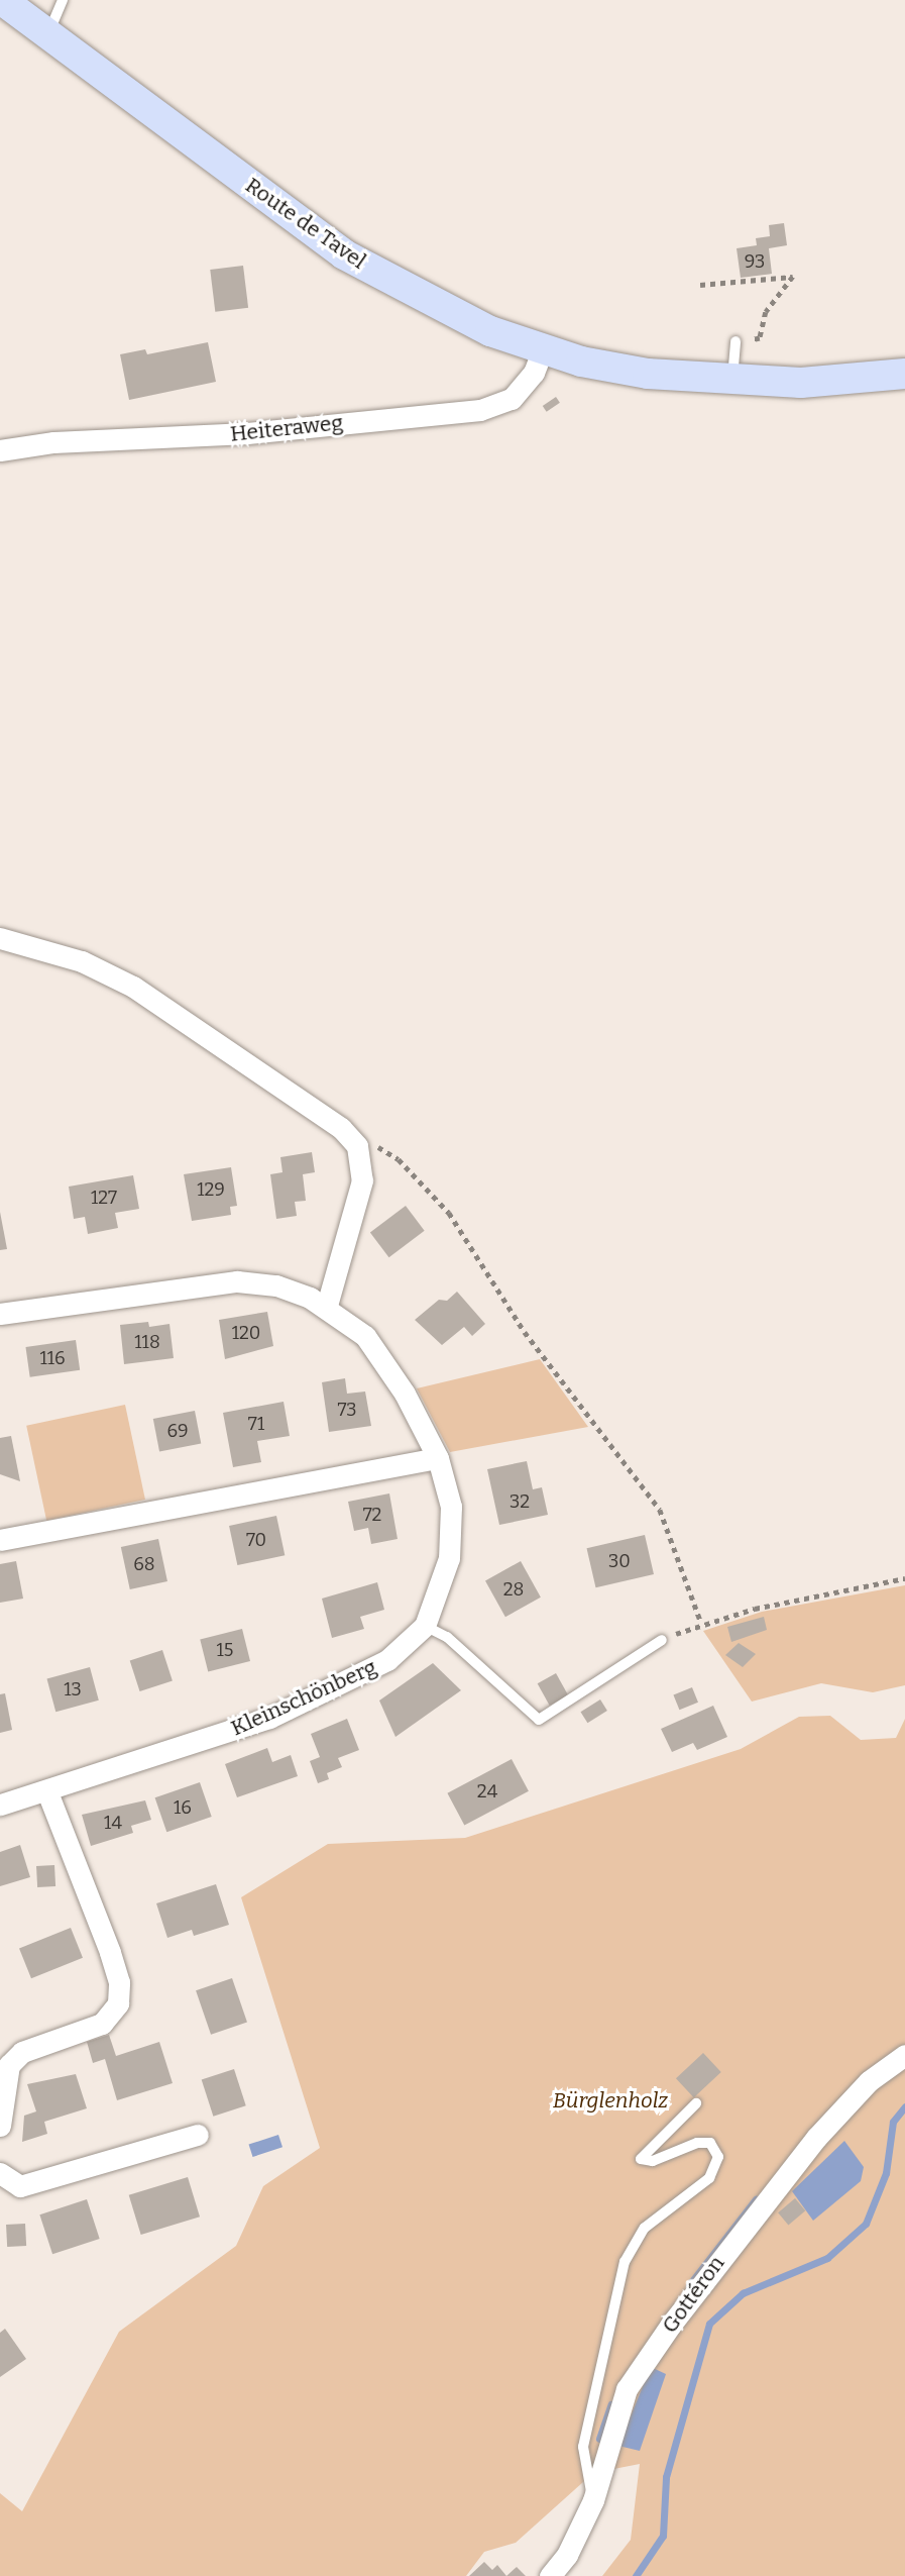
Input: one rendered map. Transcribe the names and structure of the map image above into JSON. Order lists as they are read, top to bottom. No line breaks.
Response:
{"streets":{"main road":["Route de Tavel"],"street":["Heiteraweg","Kleinschönberg","Gottéron"]},"crossings":[["Route de Tavel","Heiteraweg"]],"parks":["Bürglenholz"],"house_numbers":["93","129","127","120","118","116","73","71","69","32","72","70","30","68","28","15","13","24","16","14"]}
